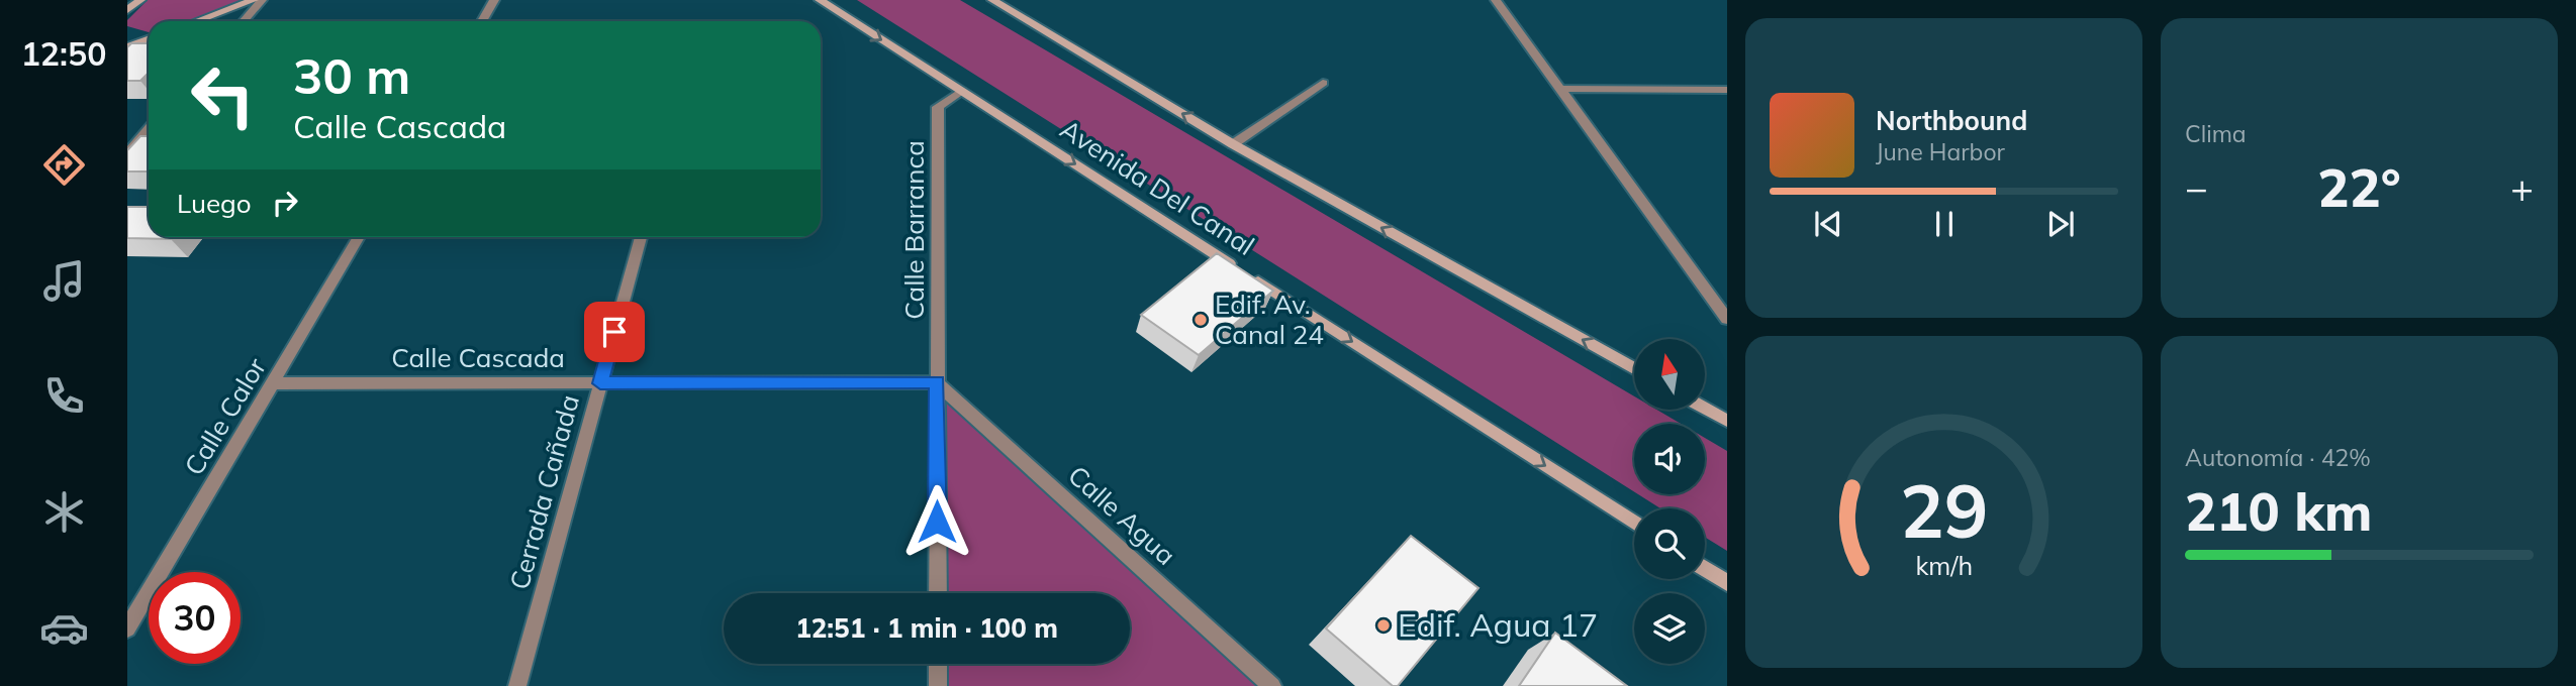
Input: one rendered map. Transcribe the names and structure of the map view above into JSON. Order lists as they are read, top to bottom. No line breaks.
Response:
{"streets":{"main road":["Avenida Del Canal"],"street":["Calle Barranca","Calle Cascada","Calle Calor","Cerrada Cañada","Calle Agua"]},"crossings":[["Avenida Del Canal","Calle Barranca"],["Calle Barranca","Calle Cascada"],["Calle Barranca","Calle Agua"],["Calle Cascada","Calle Calor"],["Calle Cascada","Cerrada Cañada"],["Calle Cascada","Calle Agua"]],"places":["Edif. Av. Canal 24","Edif. Agua 17"],"north":"top","page":{"tabs":"12:50","tile":["Clima",["Autonomía · 42%","210 km"]],"turn":["30 m","Calle Cascada"],"song":["Northbound","June Harbor"],"heat":["−","22°","+"],"then":"Luego","limit":"30","trip":"12:51 · 1 min · 100 m","gauge":["29","km/h"]}}
